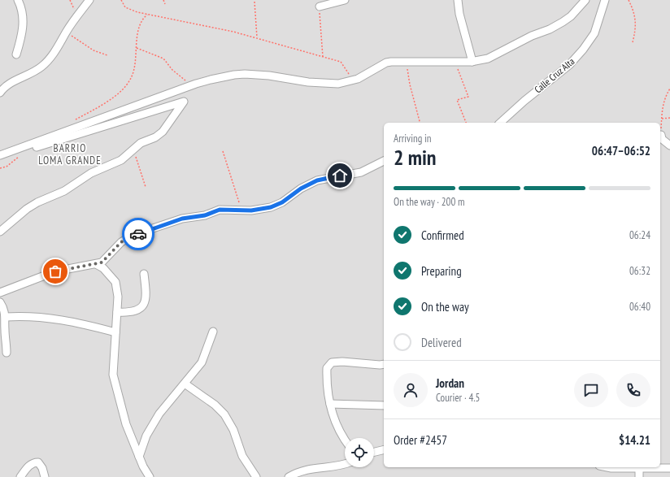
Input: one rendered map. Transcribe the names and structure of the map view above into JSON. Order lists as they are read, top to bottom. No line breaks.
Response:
{"streets":{"street":["Calle Cruz Alta"]},"districts":["BARRIO LOMA GRANDE"],"page":{"heading":["2 min","Arriving in","06:47–06:52"],"panel":["Jordan","Courier · 4.5","Order #2457","$14.21"],"bar":"On the way · 200 m","list":[["Confirmed","06:24"],["Preparing","06:32"],["On the way","06:40"],"Delivered"]}}
